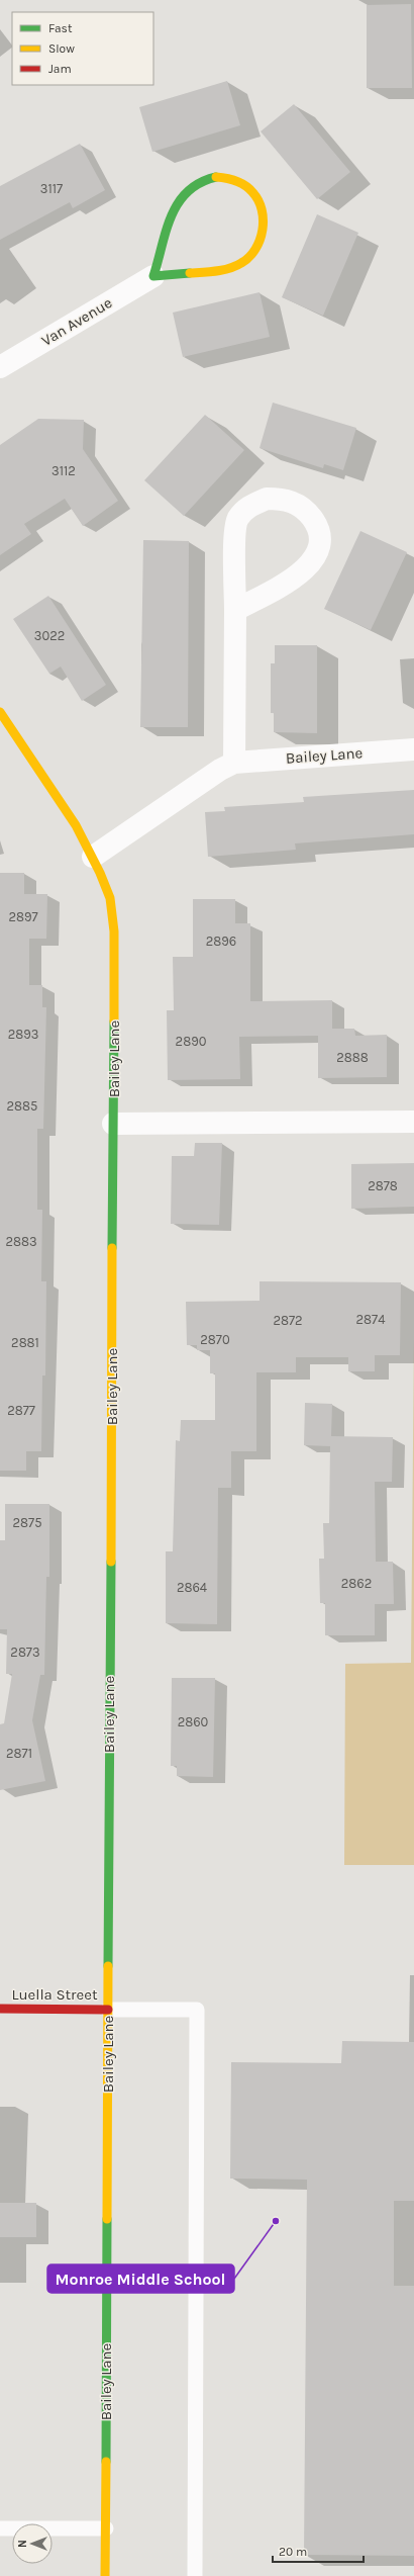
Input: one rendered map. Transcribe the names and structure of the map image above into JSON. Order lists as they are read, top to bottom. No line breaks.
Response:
{"streets":{"street":["Van Avenue","Bailey Lane","Luella Street"]},"crossings":[["Bailey Lane","Luella Street"]],"places":["Monroe Middle School"],"house_numbers":["3117","3112","3022","2897","2896","2893","2890","2888","2885","2878","2883","2874","2872","2870","2881","2877","2875","2862","2864","2873","2860","2871"],"legend":["Fast","Slow","Jam"],"scale_bar":"20 m","north":"left"}
